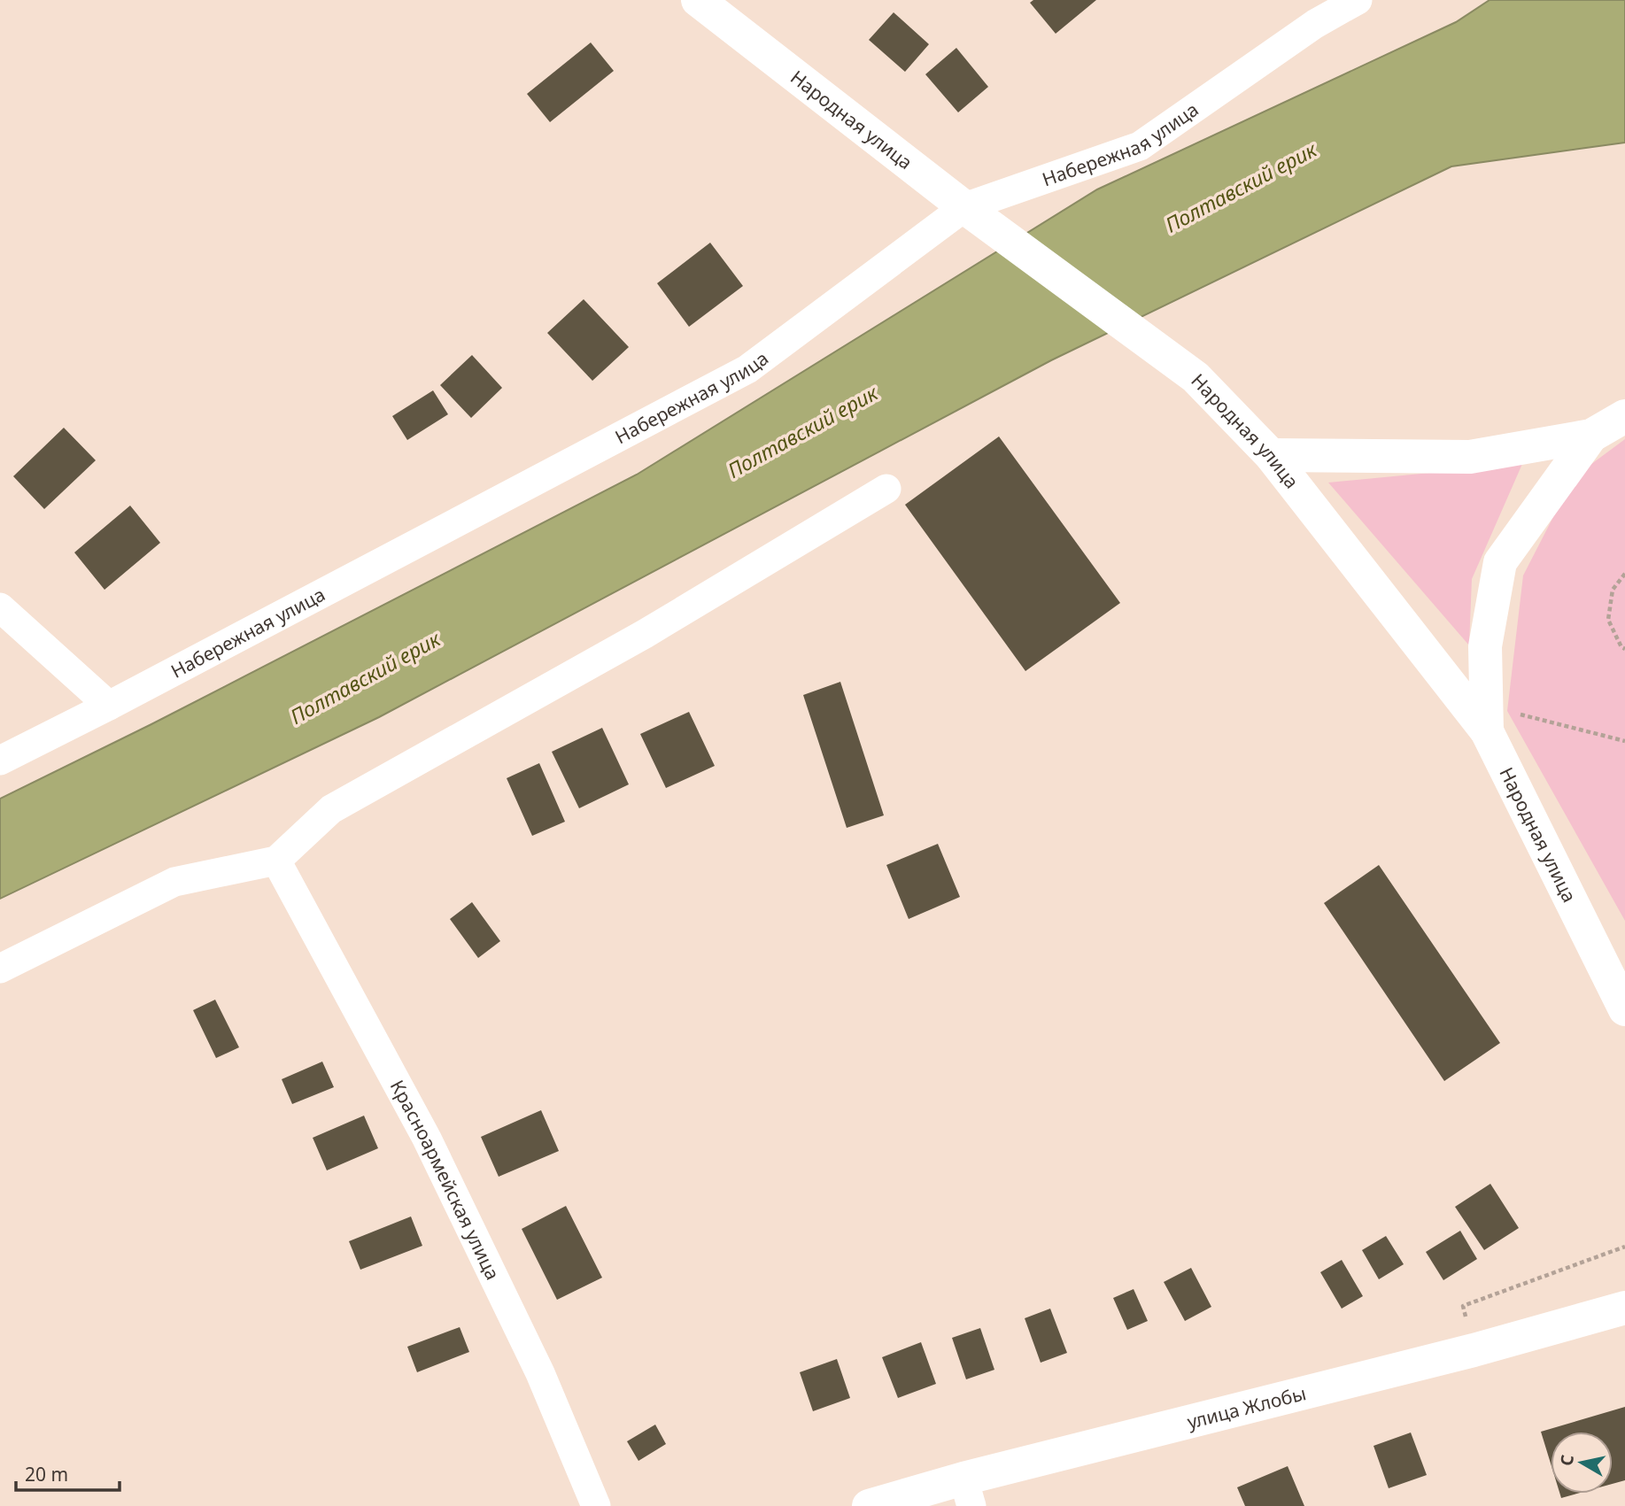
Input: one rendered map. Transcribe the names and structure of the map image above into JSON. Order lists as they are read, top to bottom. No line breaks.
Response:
{"streets":{"street":["Народная улица","Набережная улица","Красноармейская улица","улица Жлобы"]},"crossings":[["Народная улица","Набережная улица"]],"water":["Полтавский ерик"],"scale_bar":"20 m","north":"left"}
